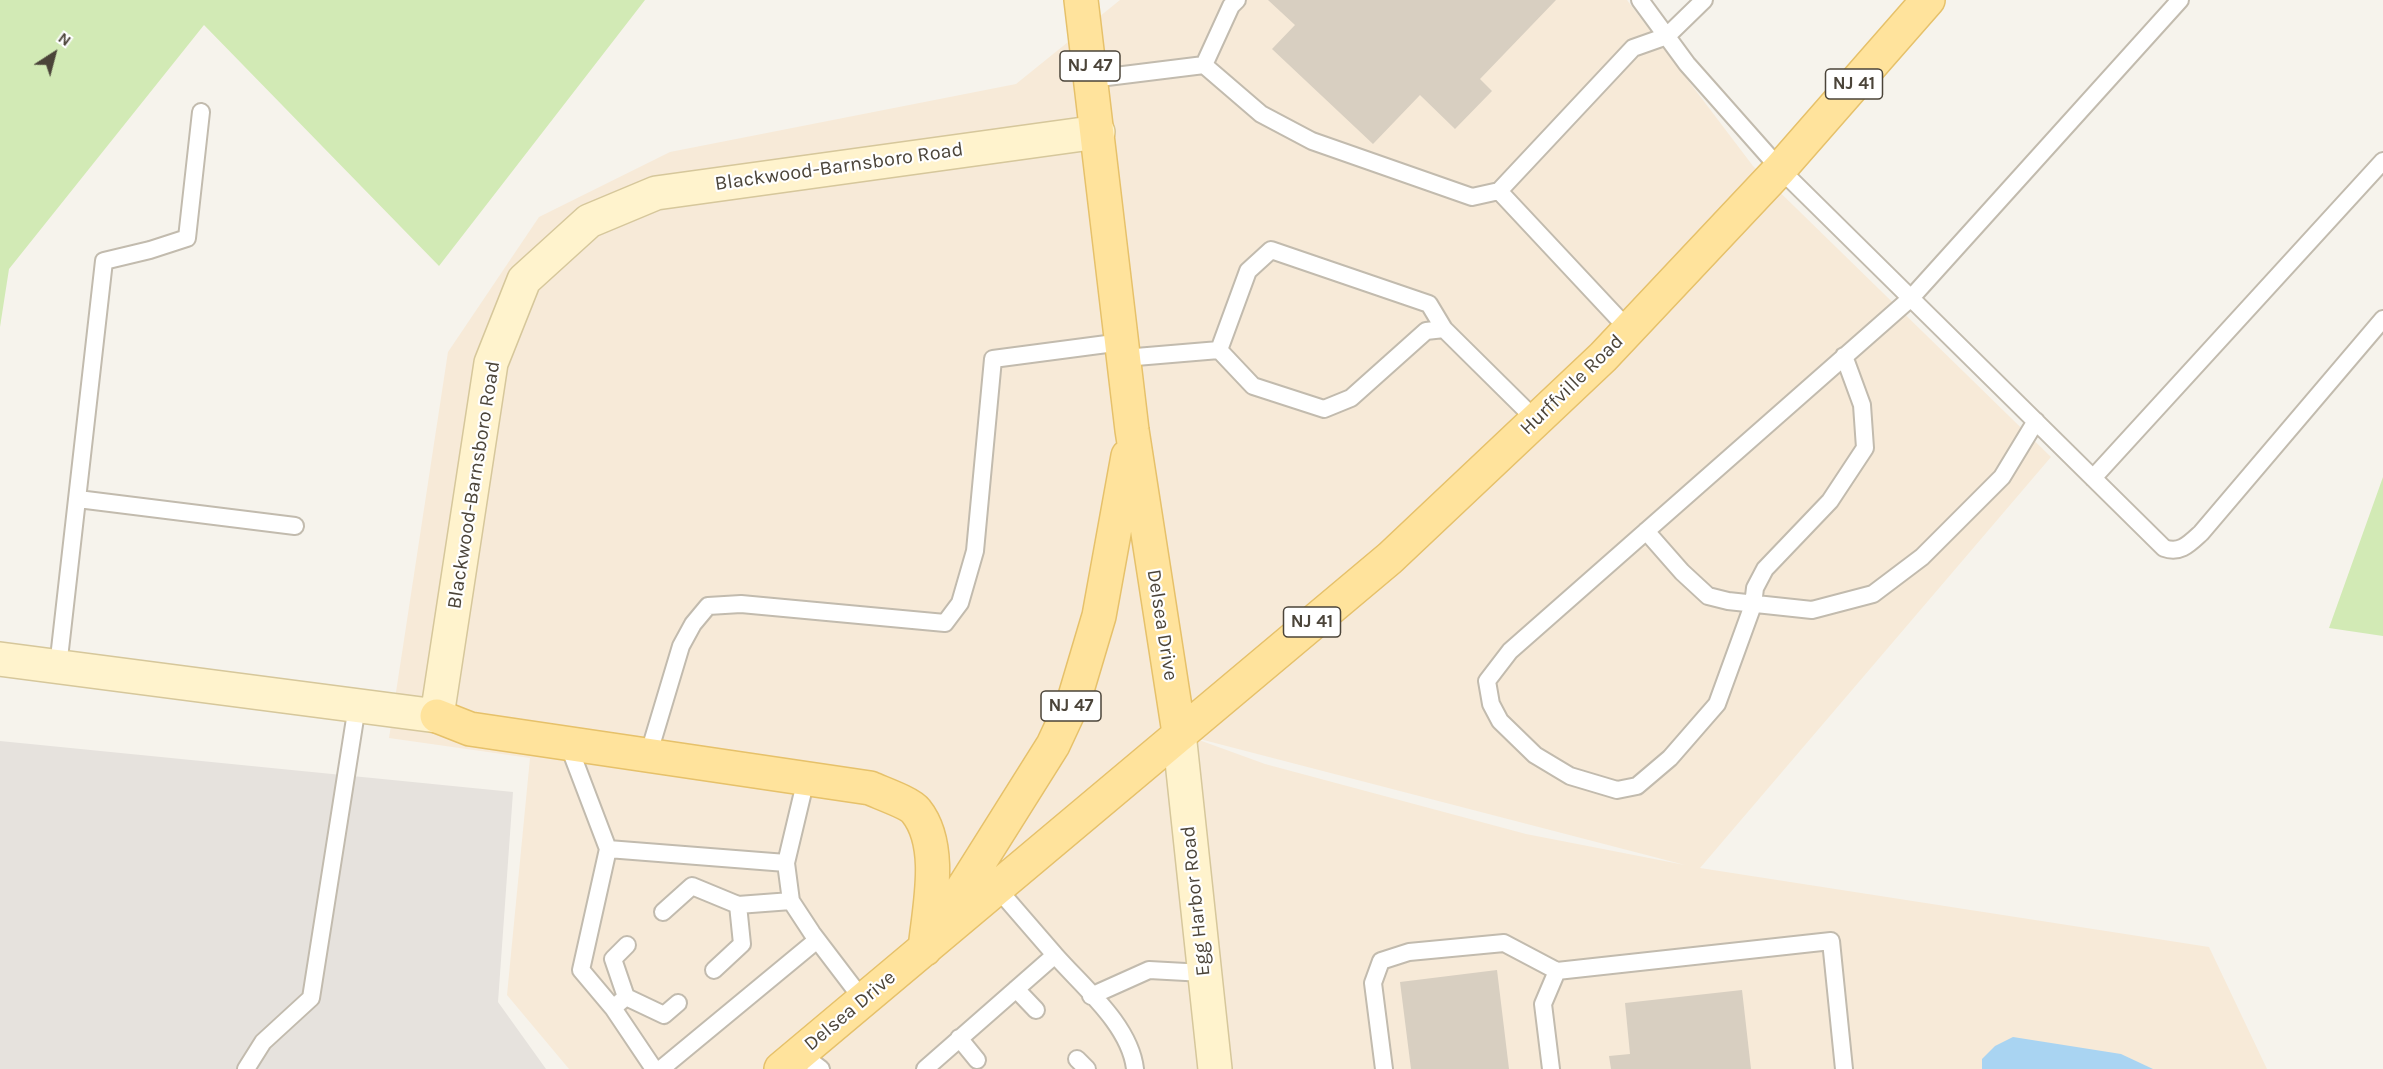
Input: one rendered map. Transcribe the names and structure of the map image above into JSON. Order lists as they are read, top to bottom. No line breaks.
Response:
{"streets":{"main road":["NJ 47","NJ 41","Blackwood-Barnsboro Road","Hurffville Road","Delsea Drive","Egg Harbor Road"]},"crossings":[["NJ 47","Delsea Drive"],["Blackwood-Barnsboro Road","Delsea Drive"],["Hurffville Road","Delsea Drive"],["Hurffville Road","Egg Harbor Road"],["Delsea Drive","Egg Harbor Road"]],"north":"top right"}
